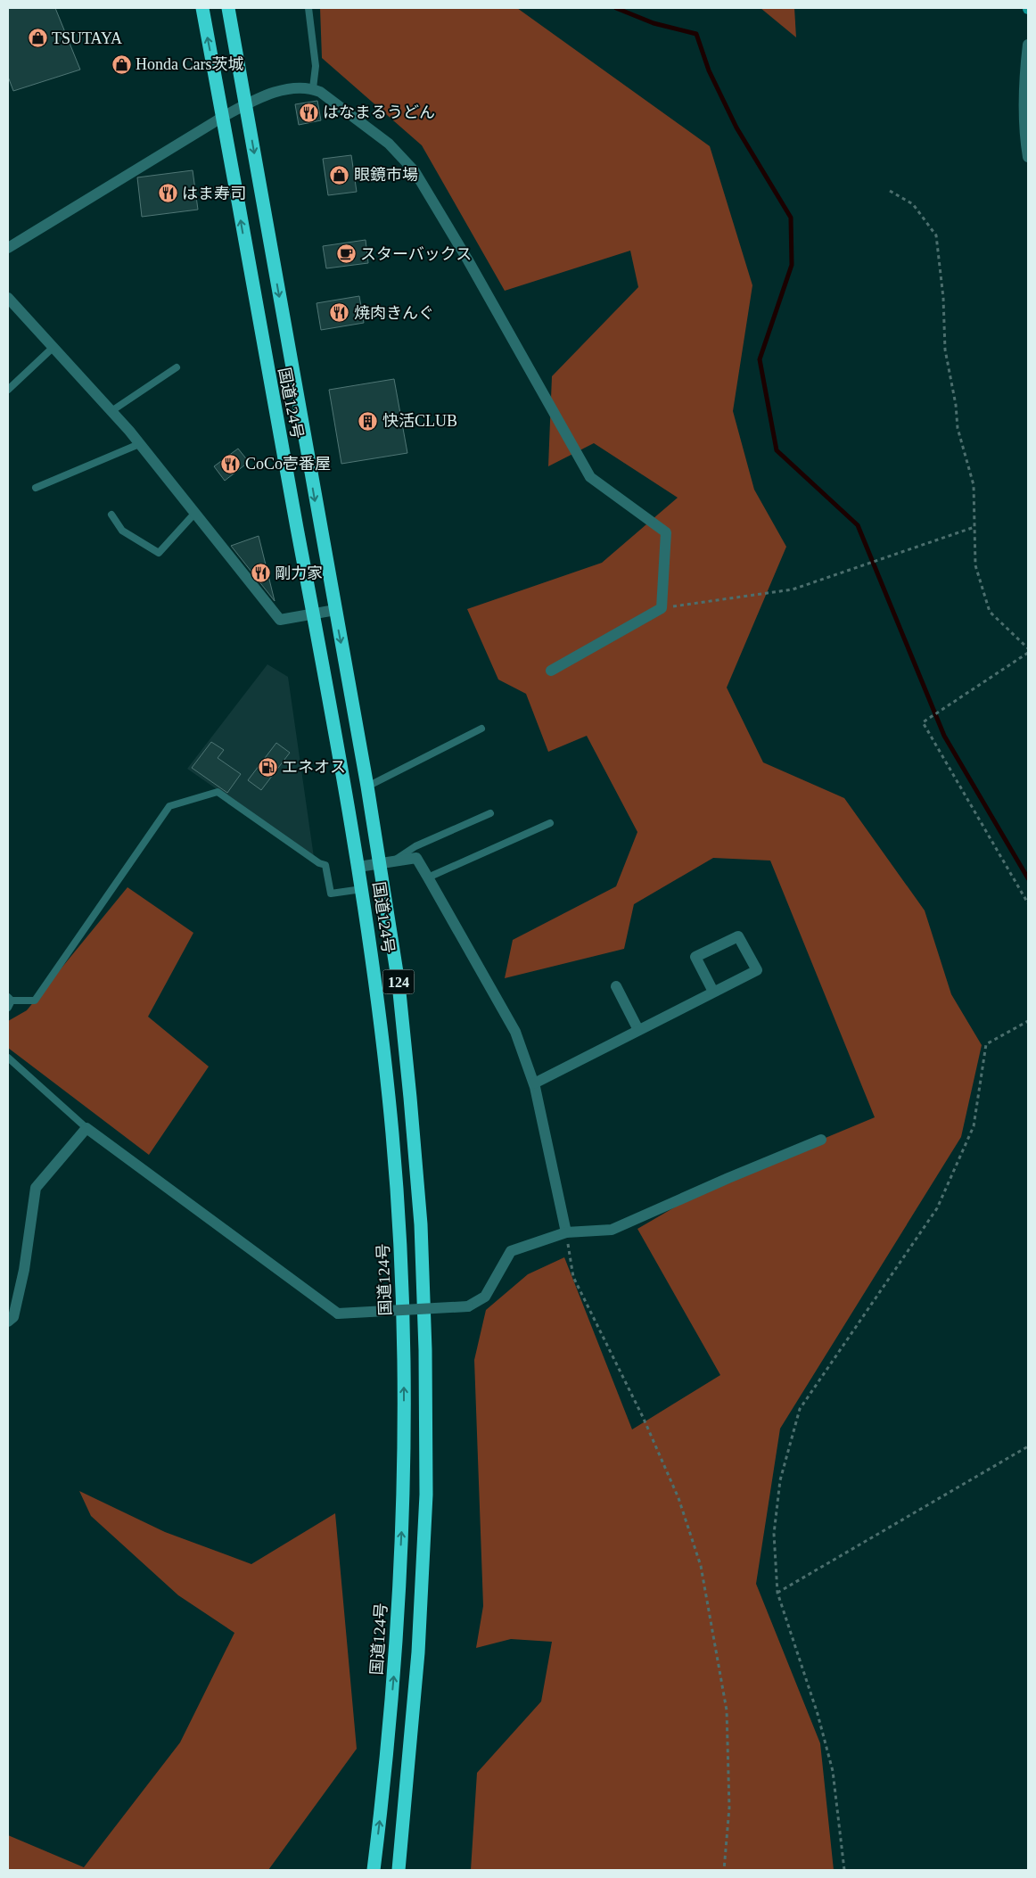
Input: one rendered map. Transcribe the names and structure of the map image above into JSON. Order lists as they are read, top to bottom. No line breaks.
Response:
{"streets":{"highway":["国道124号","124"]},"places":{"shop":["TSUTAYA","Honda Cars茨城","眼鏡市場"],"restaurant":["はなまるうどん","はま寿司","焼肉きんぐ","CoCo壱番屋","剛力家"],"cafe":["スターバックス"],"building":["快活CLUB"],"fuel station":["エネオス"]}}
